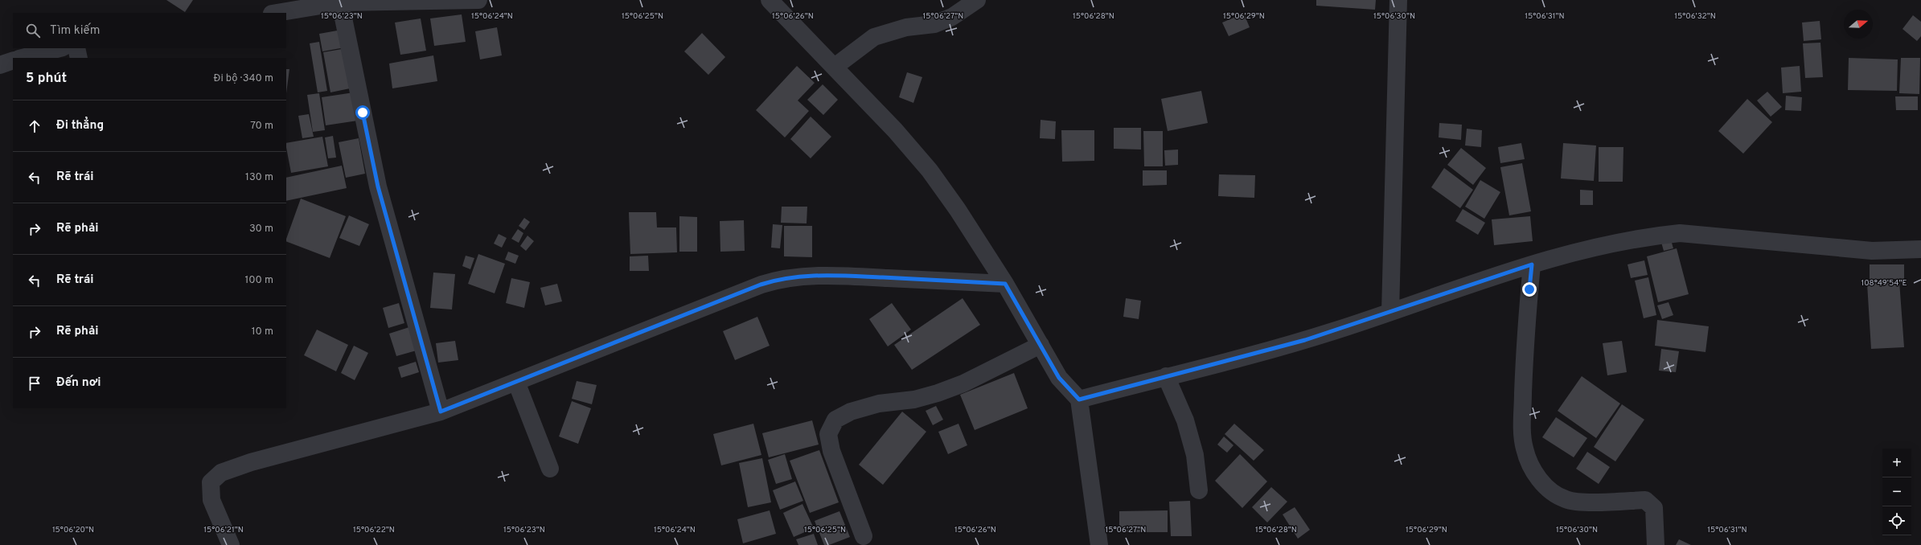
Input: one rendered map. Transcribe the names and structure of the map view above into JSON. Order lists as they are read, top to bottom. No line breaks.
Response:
{"north":"right","page":{"search":"Tìm kiếm","heading":["5 phút","Đi bộ · 340 m"],"list":[["Đi thẳng","70 m"],["Rẽ trái","130 m"],["Rẽ phải","30 m"],["Rẽ trái","100 m"],["Rẽ phải","10 m"],"Đến nơi"],"map_buttons":["+","−"]},"coordinates":["15°06'23\"N","15°06'24\"N","15°06'25\"N","15°06'27\"N","15°06'29\"N","15°06'30\"N","15°06'31\"N","15°06'32\"N","15°06'26\"N","15°06'28\"N","108°49'54\"E","15°06'20\"N","15°06'21\"N","15°06'22\"N"]}
